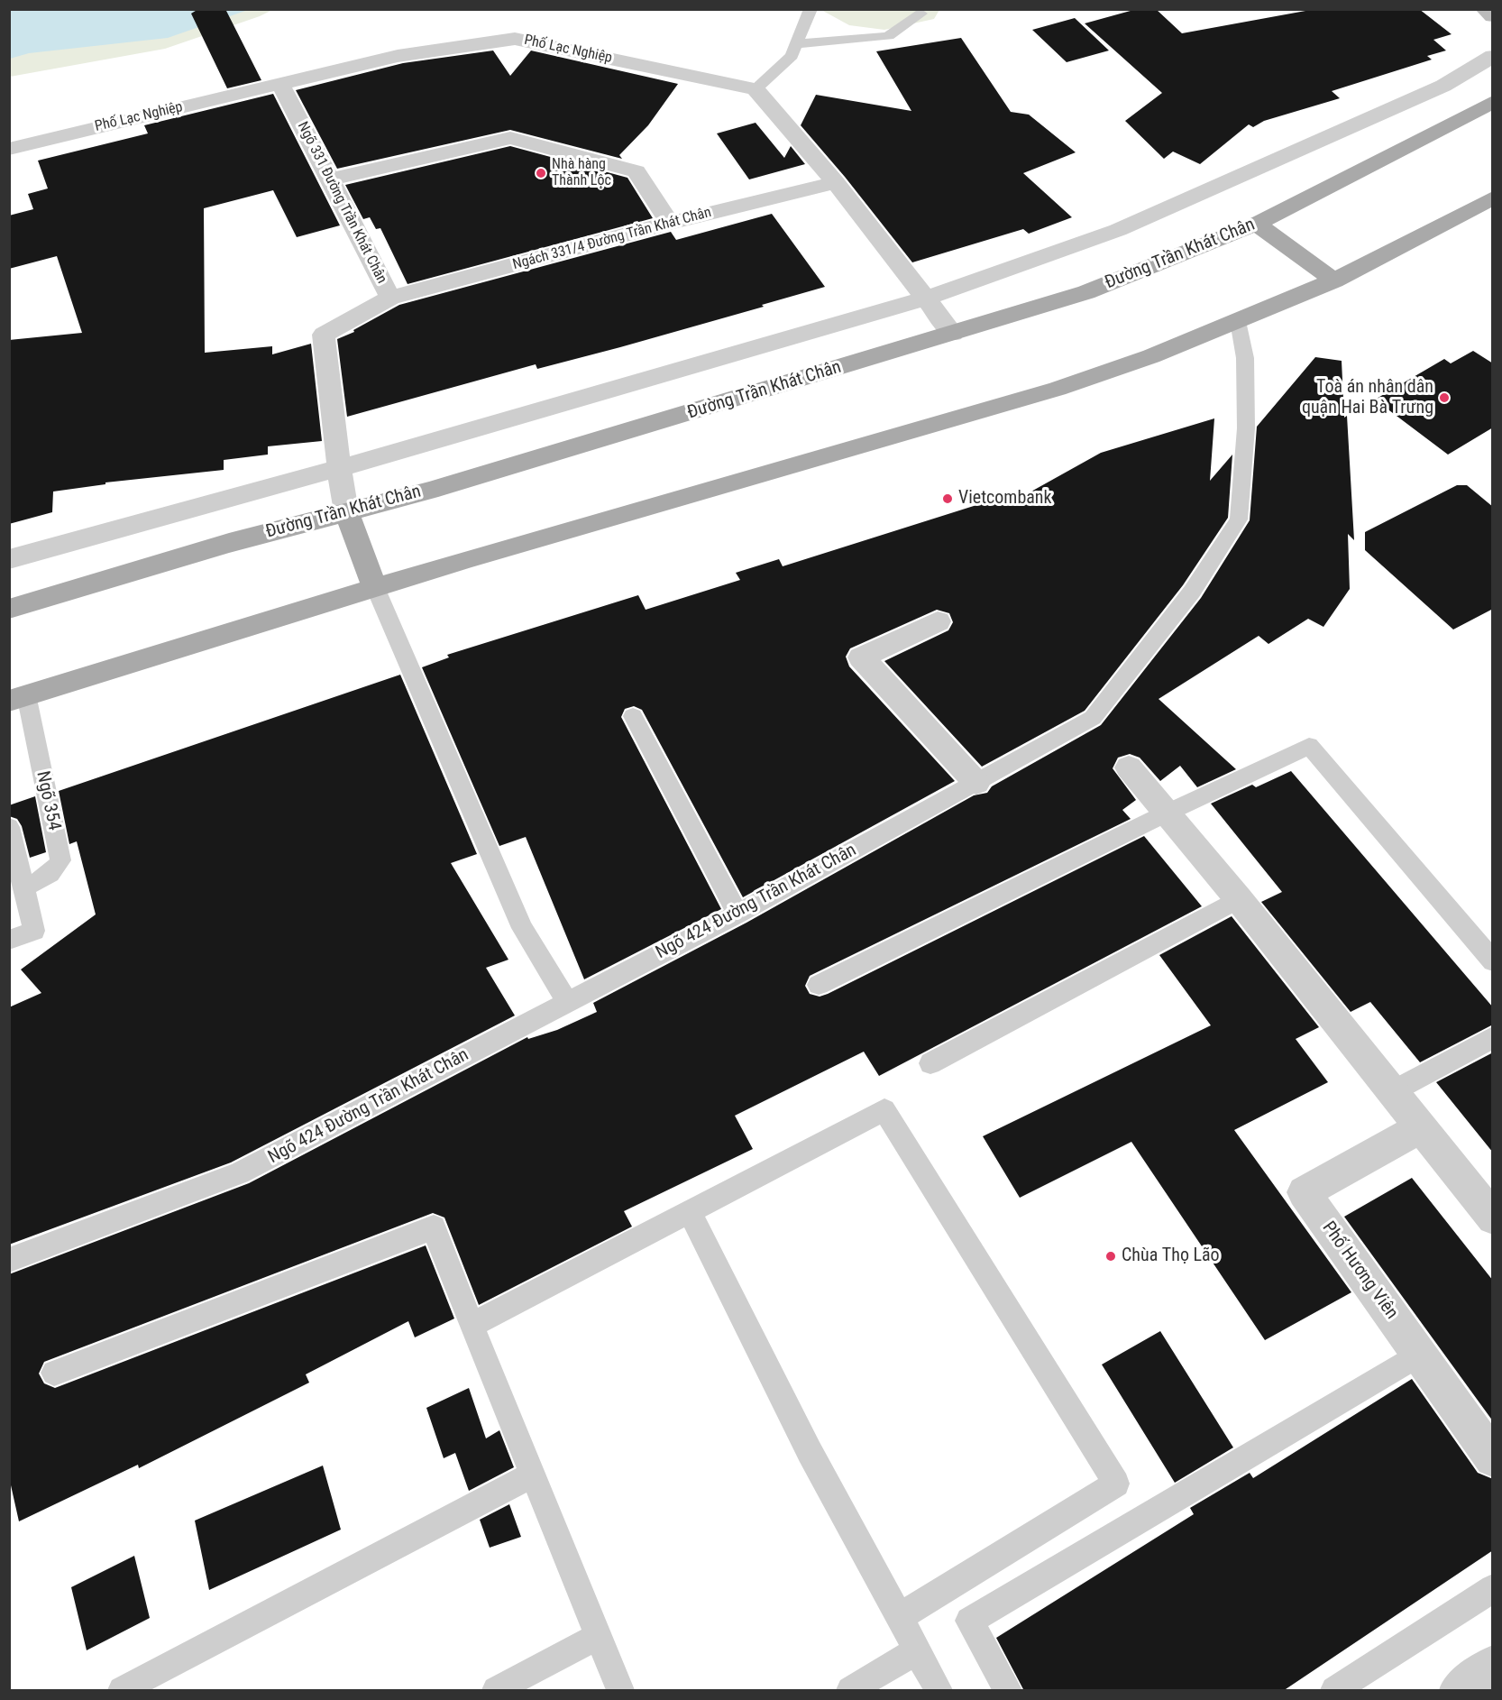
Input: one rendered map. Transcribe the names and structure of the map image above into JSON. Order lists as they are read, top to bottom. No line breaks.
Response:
{"streets":{"main road":["Đường Trần Khát Chân"],"street":["Phố Lạc Nghiệp","Ngõ 331 Đường Trần Khát Chân","Ngách 331/4 Đường Trần Khát Chân","Phố Hương Viên"],"lane":["Ngõ 354","Ngõ 424 Đường Trần Khát Chân"]},"crossings":[["Phố Lạc Nghiệp","Ngõ 331 Đường Trần Khát Chân"],["Ngõ 331 Đường Trần Khát Chân","Ngách 331/4 Đường Trần Khát Chân"],["Ngõ 331 Đường Trần Khát Chân","Đường Trần Khát Chân"]],"places":["Nhà hàng Thành Lộc","Toà án nhân dân quận Hai Bà Trưng","Vietcombank","Chùa Thọ Lão"]}
